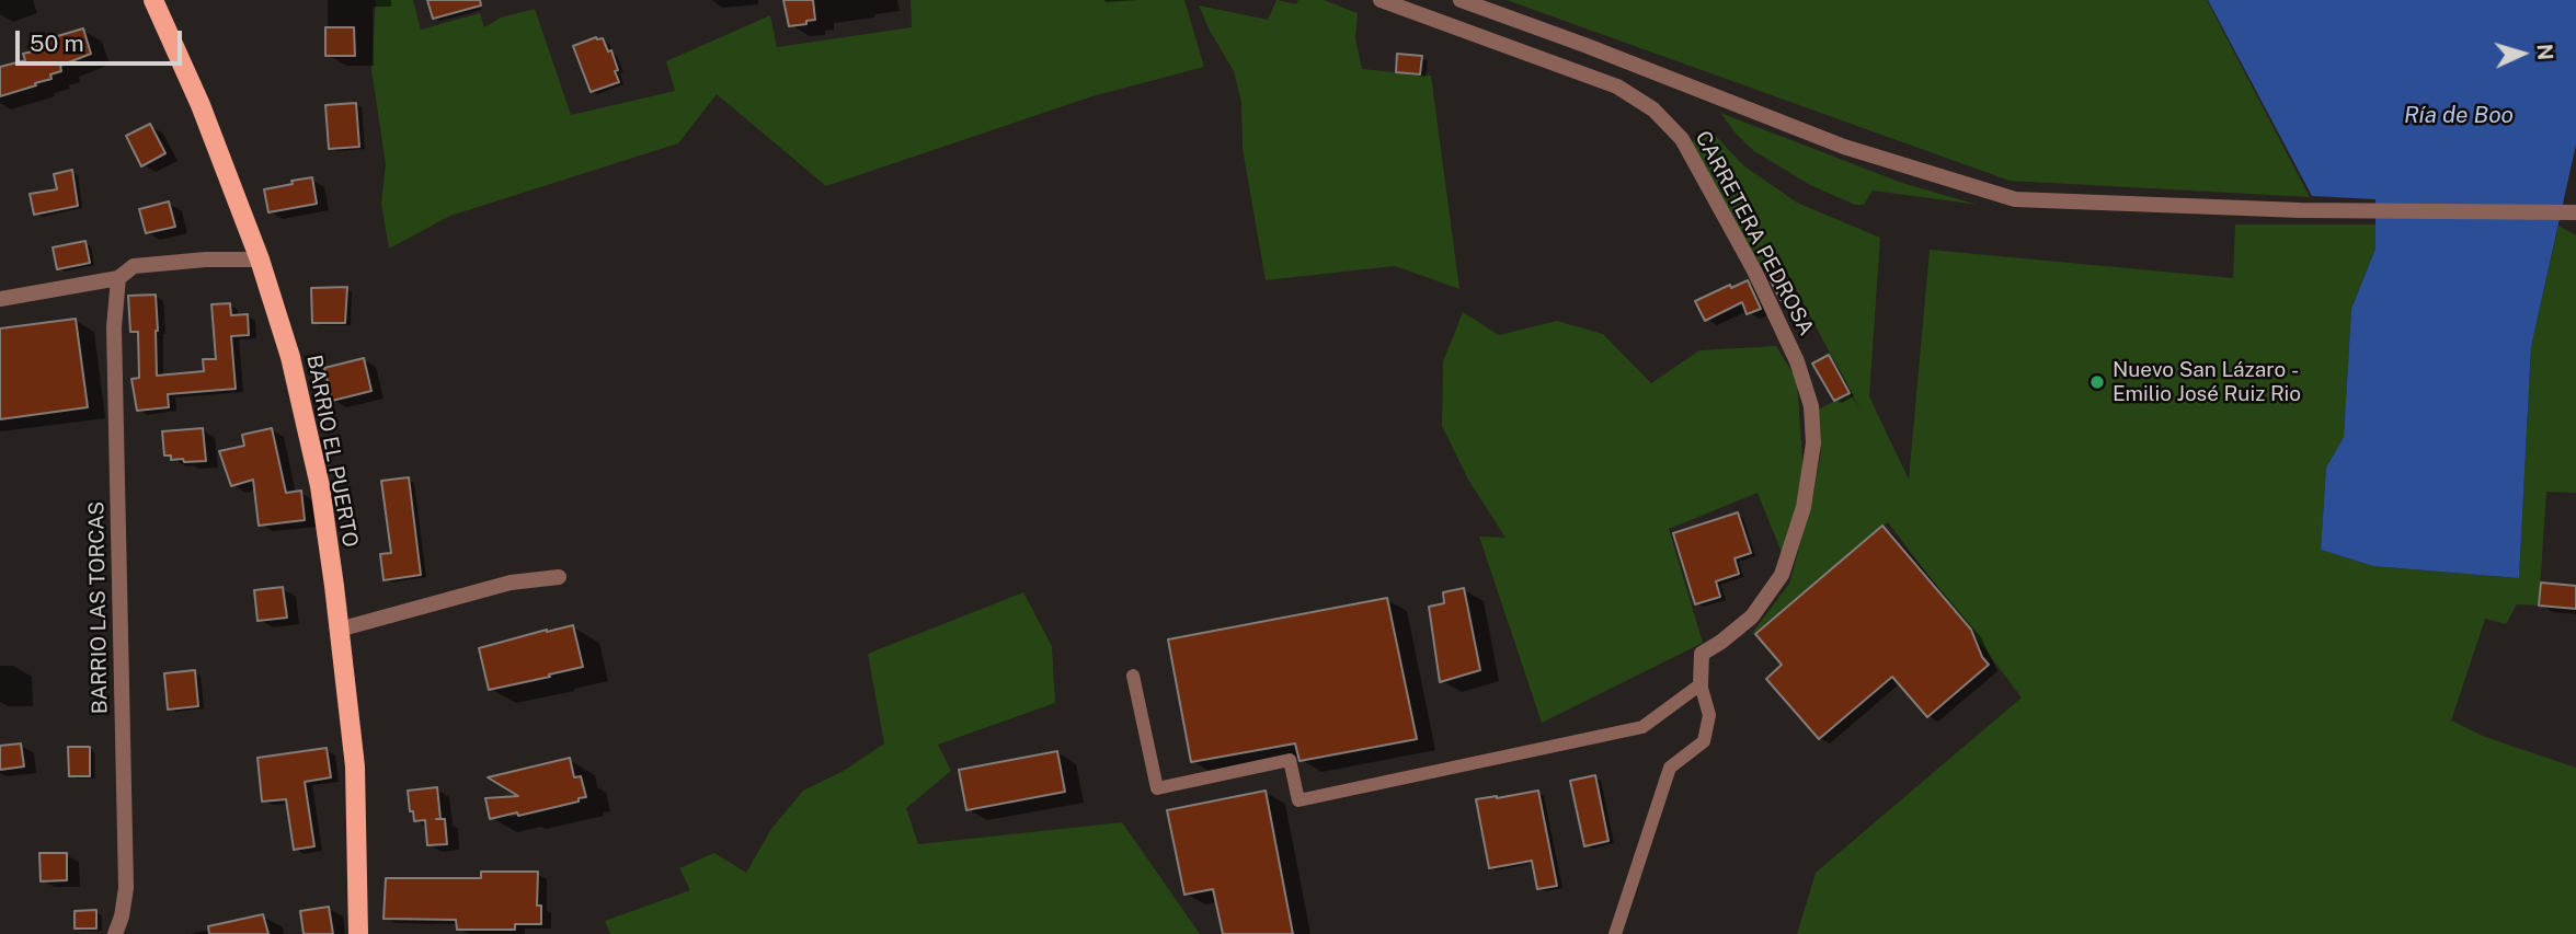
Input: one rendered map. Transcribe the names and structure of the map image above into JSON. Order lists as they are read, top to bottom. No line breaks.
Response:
{"streets":{"main road":["BARRIO EL PUERTO"],"street":["CARRETERA PEDROSA","BARRIO LAS TORCAS"]},"water":["Ría de Boo"],"places":["Nuevo San Lázaro - Emilio José Ruiz Rio"],"scale_bar":"50 m","north":"right"}
